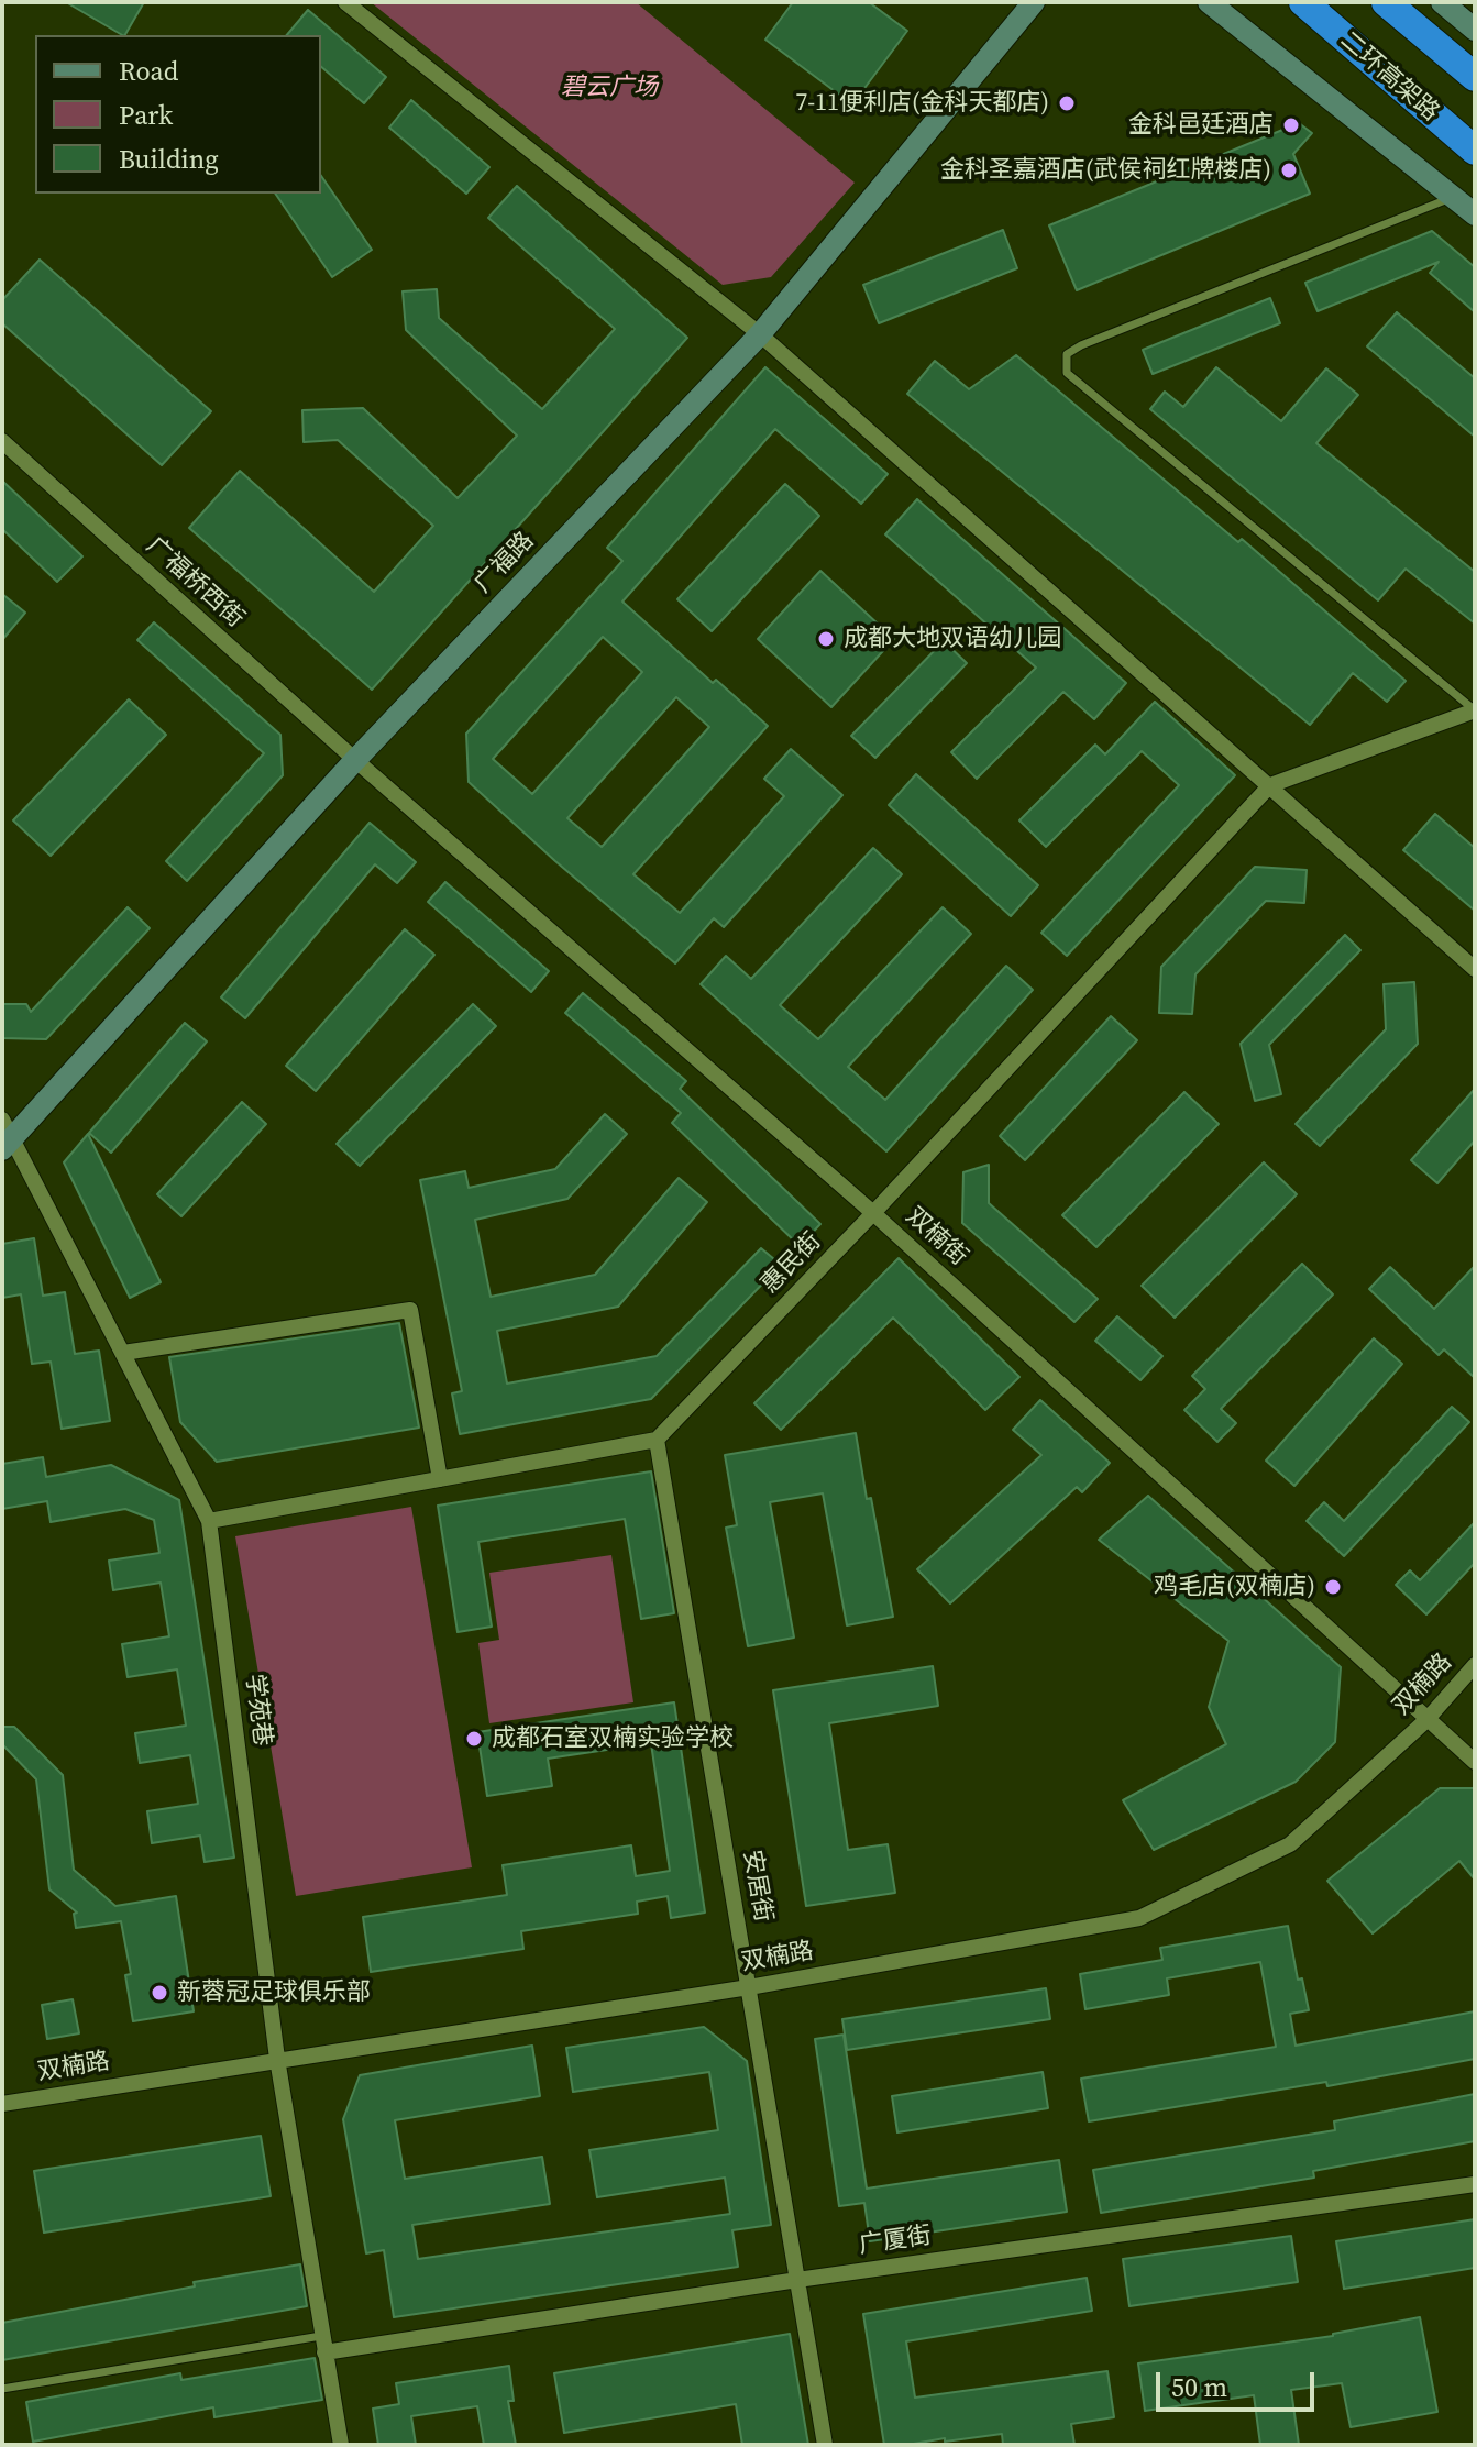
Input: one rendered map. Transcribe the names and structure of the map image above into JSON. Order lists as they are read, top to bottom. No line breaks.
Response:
{"streets":{"highway":["二环高架路"],"street":["广福路","广福桥西街","双楠街","惠民街","双楠路","学苑巷","安居街","广厦街"]},"crossings":[["广福路","广福桥西街"],["广福路","双楠街"],["广福路","学苑巷"],["广福桥西街","双楠街"],["双楠街","惠民街"],["双楠街","双楠路"],["惠民街","安居街"],["双楠路","学苑巷"],["双楠路","安居街"],["学苑巷","广厦街"],["安居街","广厦街"]],"parks":["碧云广场"],"places":["7-11便利店(金科天都店)","金科邑廷酒店","金科圣嘉酒店(武侯祠红牌楼店)","成都大地双语幼儿园","鸡毛店(双楠店)","成都石室双楠实验学校","新蓉冠足球俱乐部"],"legend":["Road","Park","Building"],"scale_bar":"50 m"}
